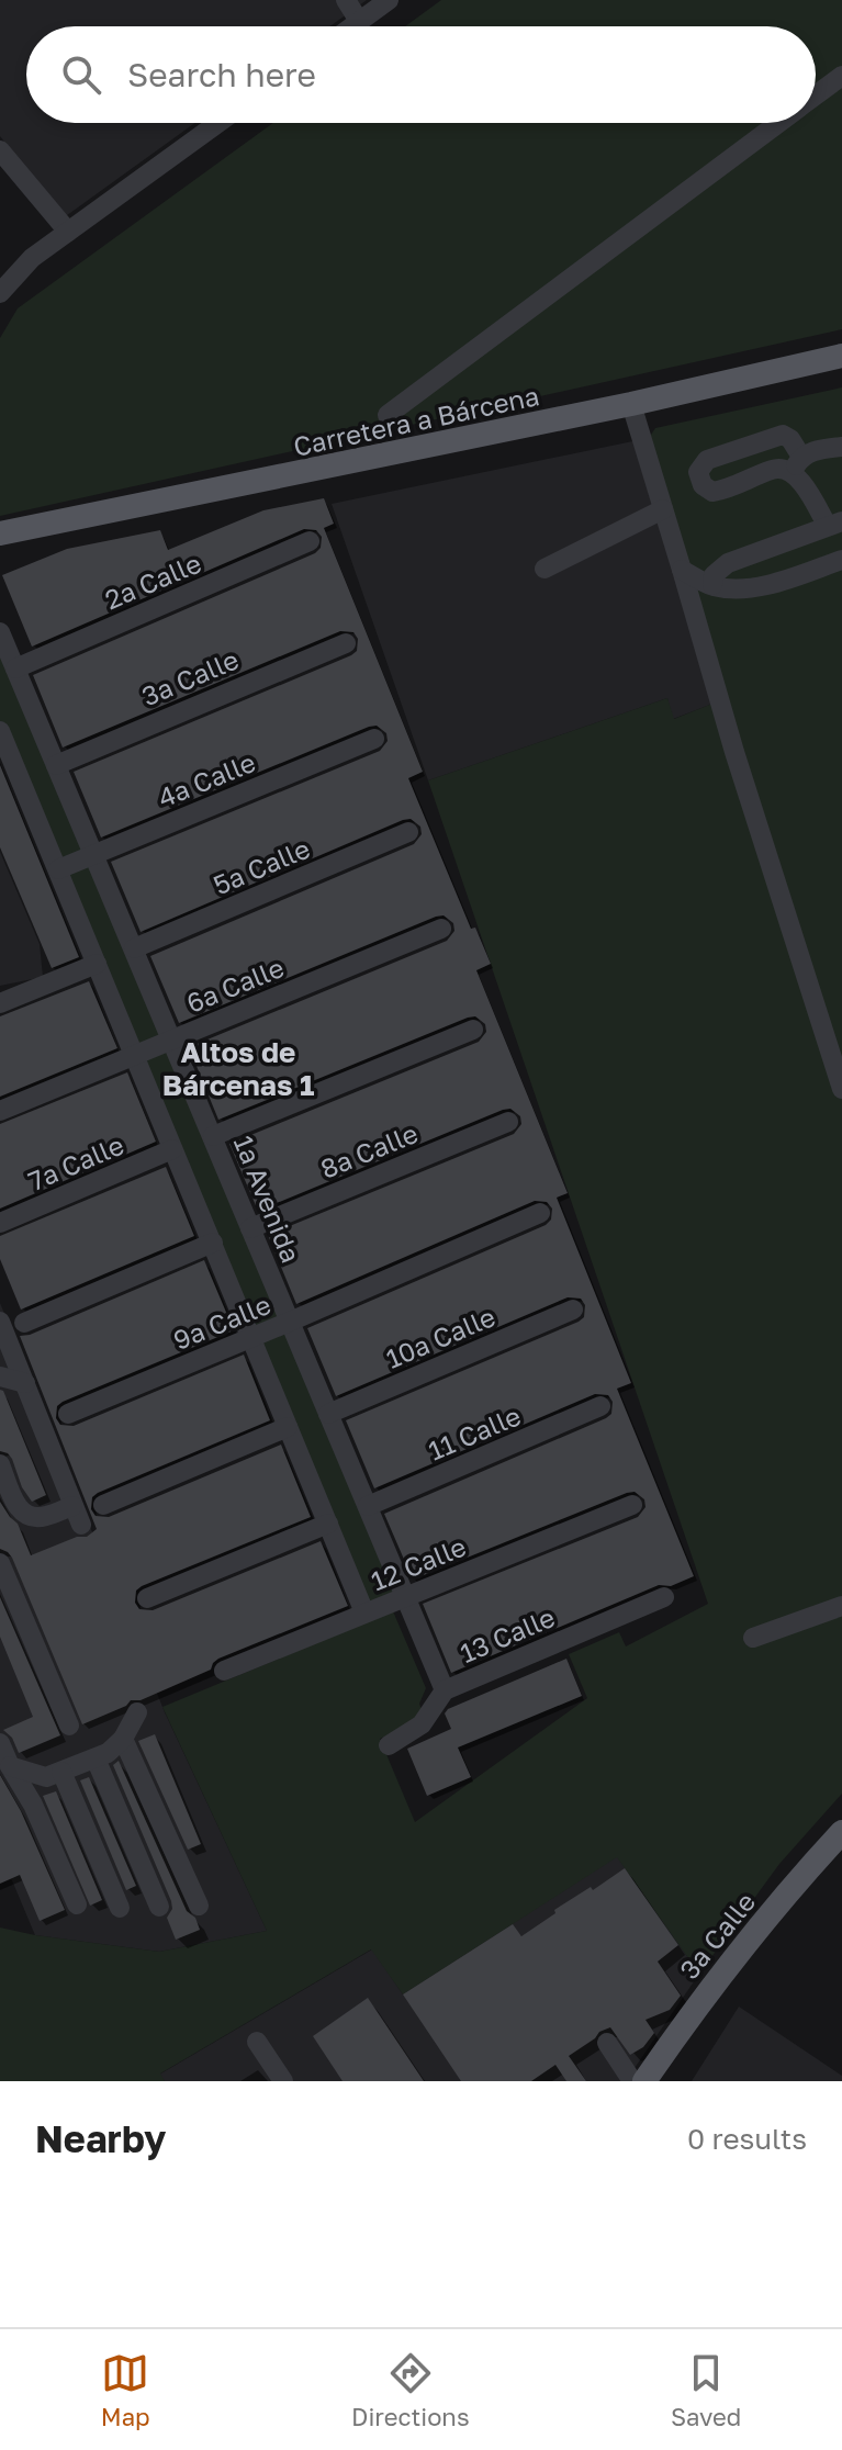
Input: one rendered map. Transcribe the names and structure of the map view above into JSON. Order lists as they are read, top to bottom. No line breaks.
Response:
{"streets":{"main road":["Carretera a Bárcena","3a Calle"],"street":["2a Calle","4a Calle","5a Calle","6a Calle","8a Calle","7a Calle","1a Avenida","9a Calle","10a Calle","11 Calle","12 Calle","13 Calle"]},"crossings":[["2a Calle","1a Avenida"],["3a Calle","1a Avenida"],["4a Calle","1a Avenida"],["5a Calle","1a Avenida"],["6a Calle","1a Avenida"],["8a Calle","1a Avenida"],["1a Avenida","9a Calle"],["1a Avenida","10a Calle"],["1a Avenida","11 Calle"],["1a Avenida","12 Calle"],["1a Avenida","13 Calle"]],"districts":["Altos de Bárcenas 1"],"page":{"search":"Search here","heading":["Nearby","0 results"],"nav":["Map","Directions","Saved"]}}
